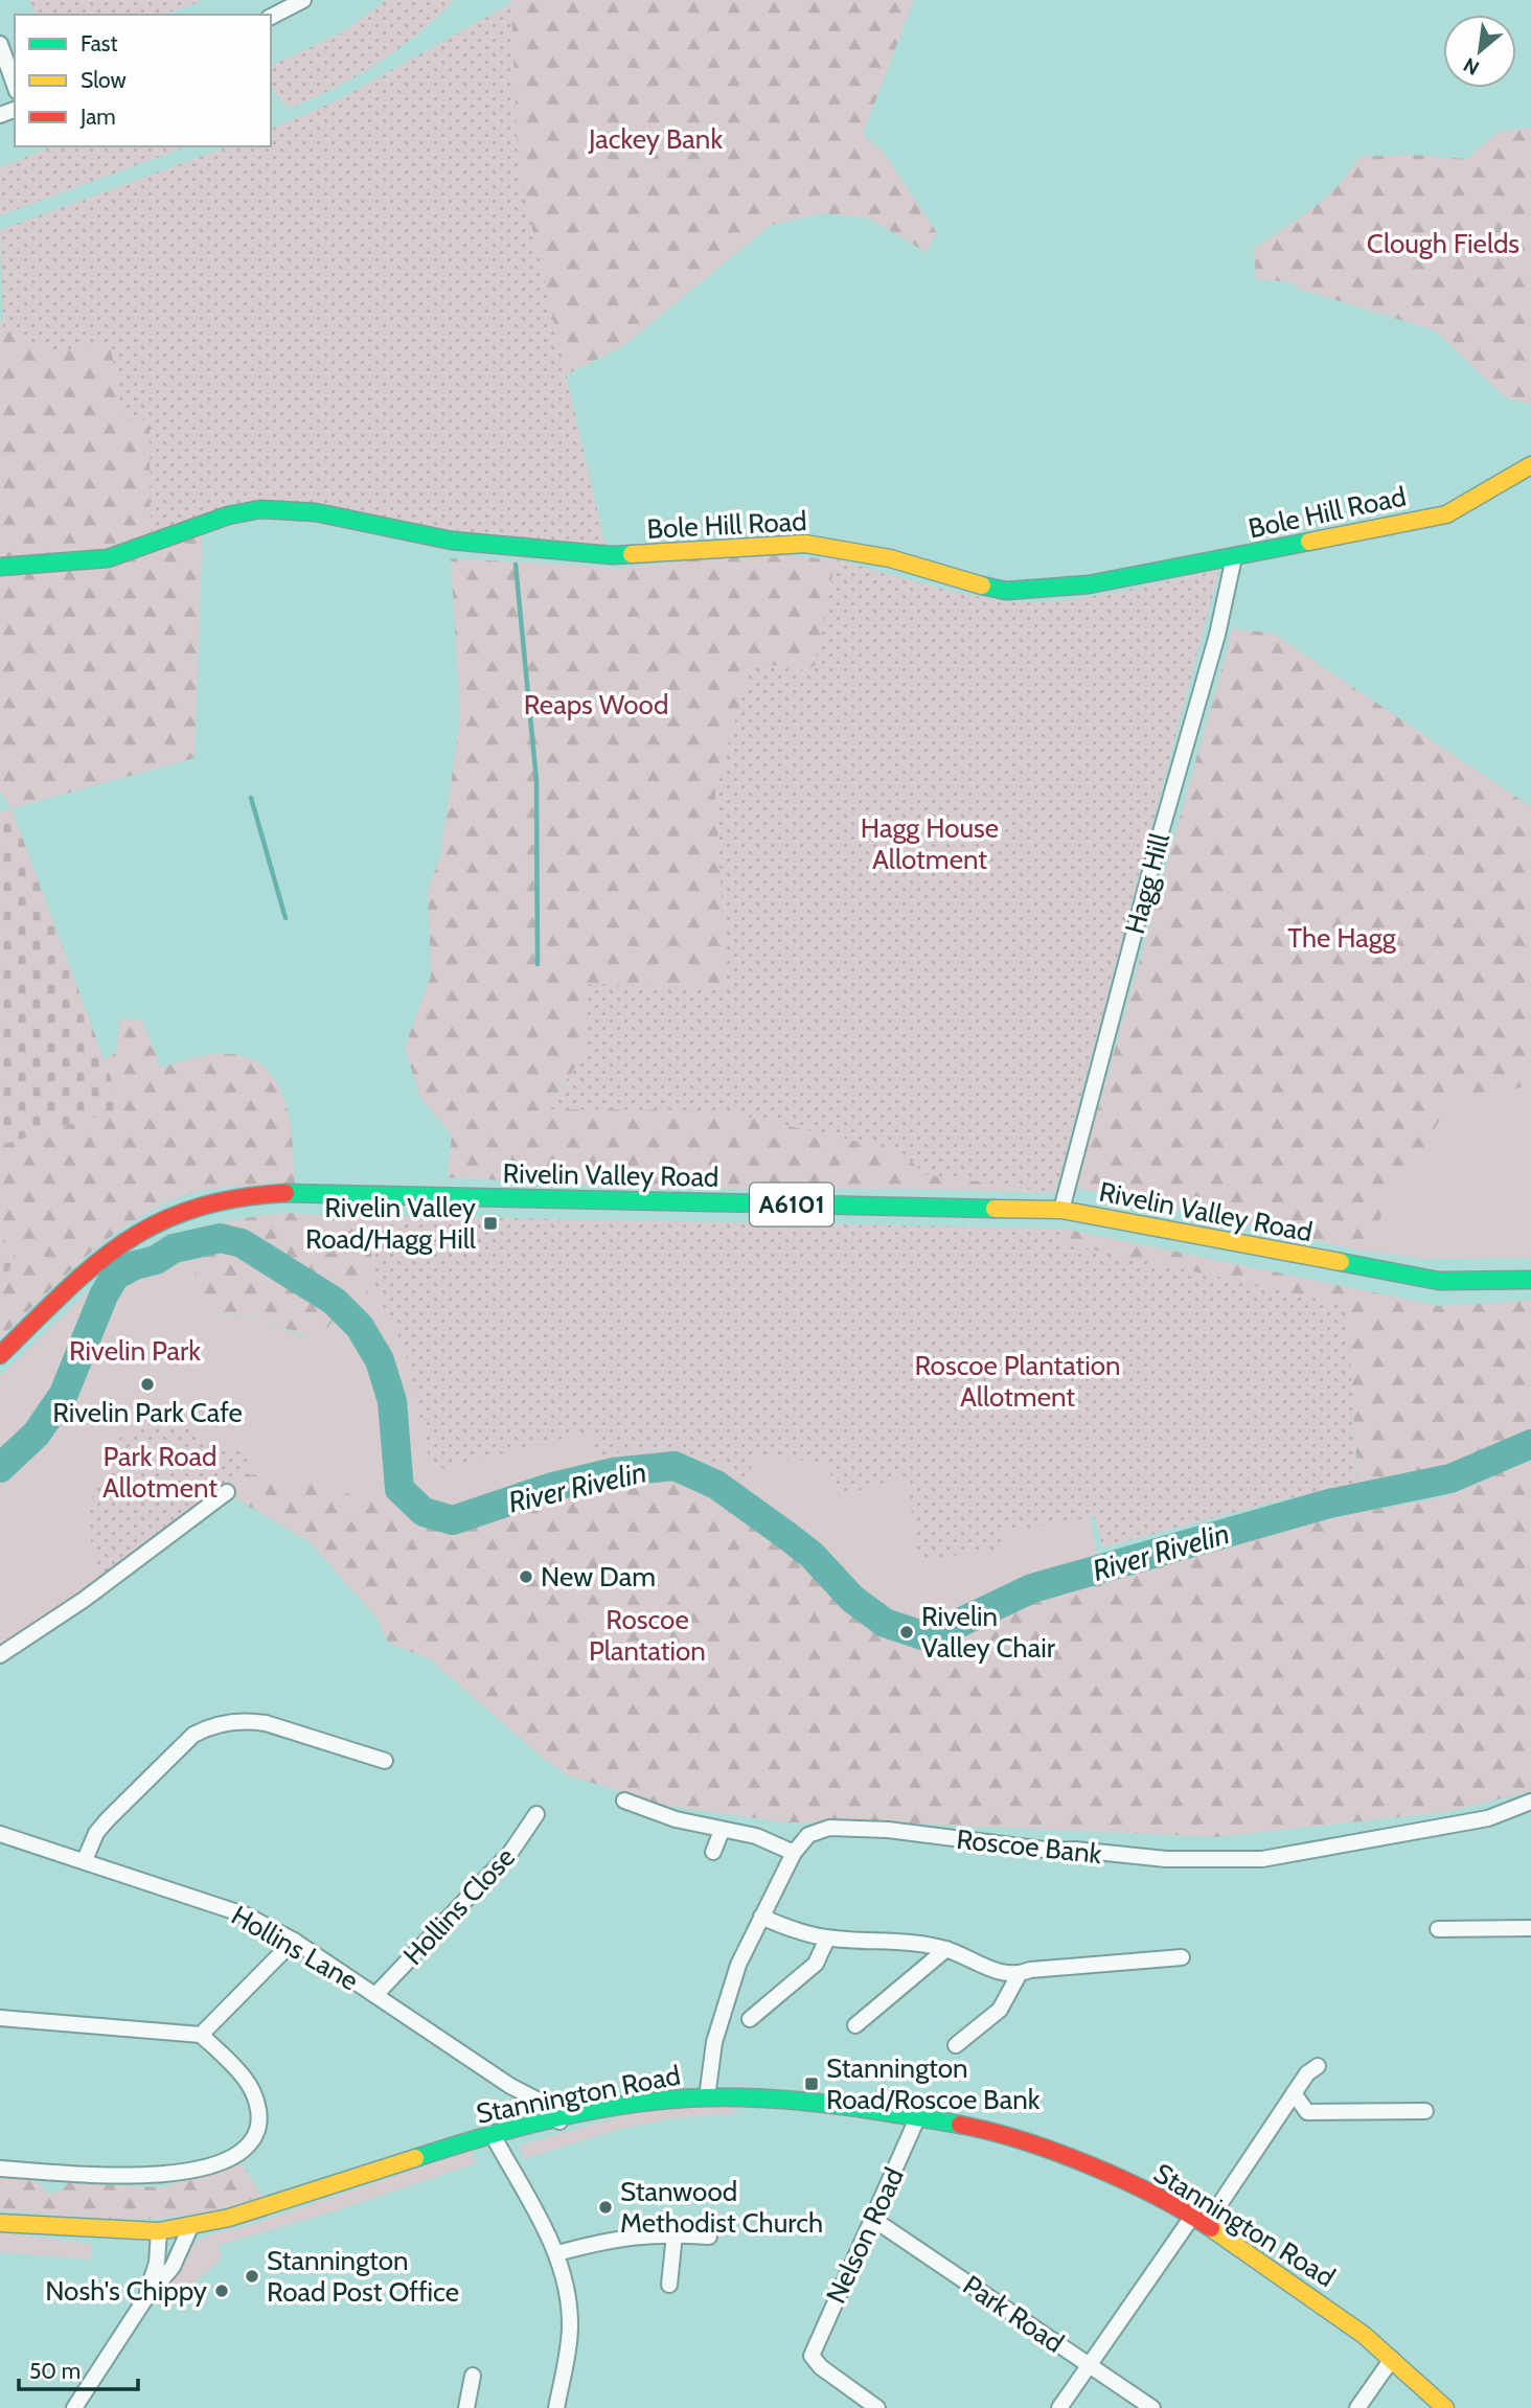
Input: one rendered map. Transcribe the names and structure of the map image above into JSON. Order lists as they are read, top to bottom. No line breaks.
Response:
{"streets":{"main road":["Bole Hill Road","Rivelin Valley Road","A6101","Stannington Road"],"street":["Hagg Hill","Roscoe Bank","Hollins Close","Hollins Lane","Nelson Road","Park Road"]},"crossings":[["Bole Hill Road","Hagg Hill"],["Hagg Hill","Rivelin Valley Road"],["Roscoe Bank","Stannington Road"],["Hollins Close","Hollins Lane"],["Hollins Lane","Stannington Road"],["Stannington Road","Nelson Road"],["Nelson Road","Park Road"]],"water":["River Rivelin"],"parks":["Jackey Bank","Clough Fields","Reaps Wood","Hagg House Allotment","The Hagg","Rivelin Park","Roscoe Plantation Allotment","Park Road Allotment","Roscoe Plantation"],"places":{"transit":["Rivelin Valley Road/Hagg Hill","Stannington Road/Roscoe Bank"],"other":["Rivelin Park Cafe","New Dam","Rivelin Valley Chair","Stanwood Methodist Church","Stannington Road Post Office","Nosh's Chippy"]},"legend":["Fast","Slow","Jam"],"scale_bar":"50 m","north":"bottom left"}
